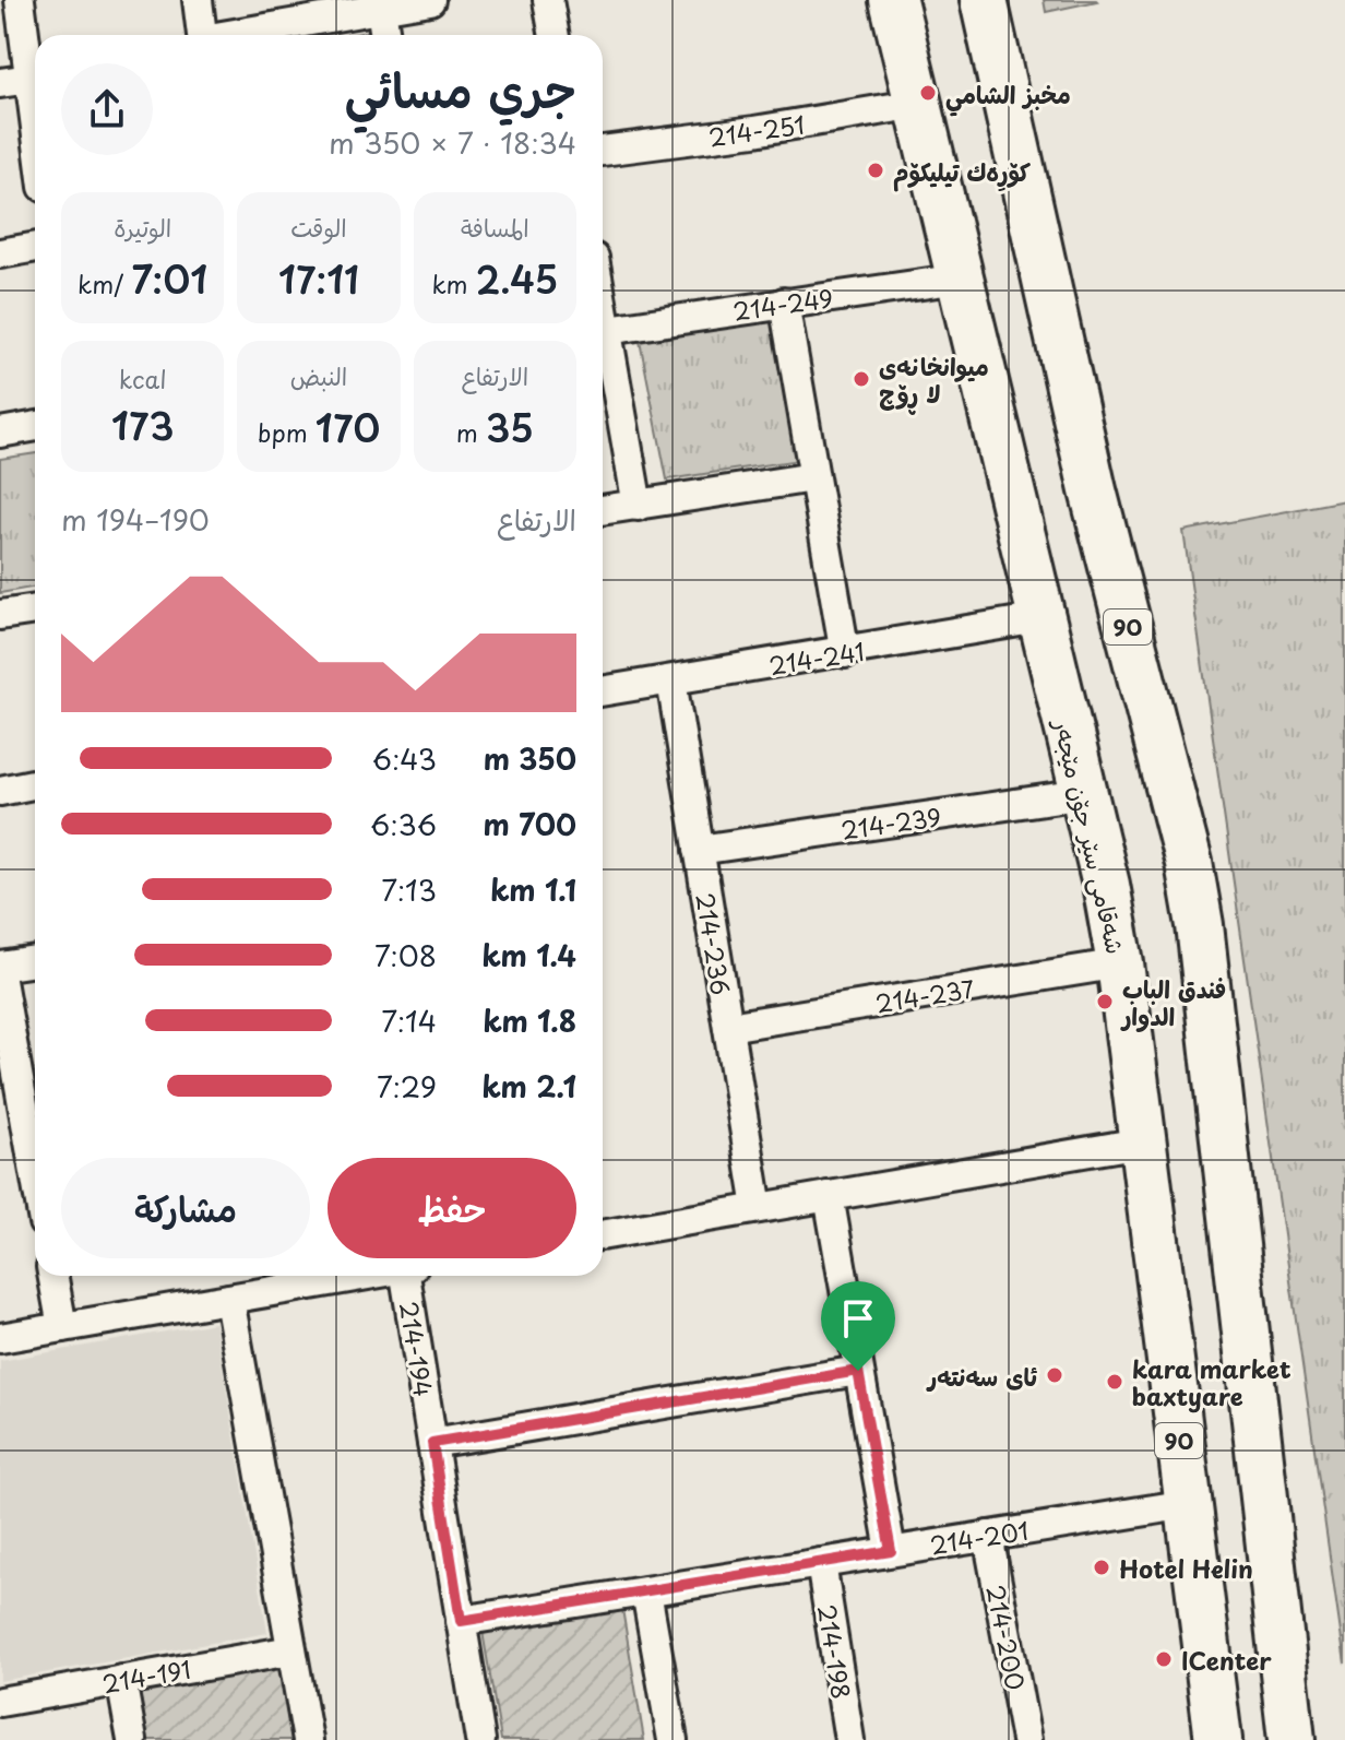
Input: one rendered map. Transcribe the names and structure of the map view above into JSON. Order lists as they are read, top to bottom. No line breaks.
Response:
{"streets":{"highway":["90","شەقامی سێر جۆن مێجەر"],"street":["214-251","214-249","214-241","214-239","214-236","214-237","214-194","214-201","214-200","214-198","214-191"]},"crossings":[["214-251","شەقامی سێر جۆن مێجەر"],["214-249","شەقامی سێر جۆن مێجەر"],["214-241","شەقامی سێر جۆن مێجەر"],["214-241","214-236"],["214-239","شەقامی سێر جۆن مێجەر"],["214-239","214-236"],["شەقامی سێر جۆن مێجەر","214-237"],["شەقامی سێر جۆن مێجەر","214-201"],["214-236","214-237"],["214-194","214-201"],["214-201","214-200"],["214-201","214-198"]],"places":["مخبز الشامي","كۆرِەك تيليكۆم","میوانخانەی لا ڕۆچ","فندق الباب الدوار","ئای سەنتەر","kara market baxtyare","Hotel Helin","ICenter"],"page":{"heading":["جري مسائي","18:34 · 7 × 350 m"],"stats":[["المسافة","2.45 km"],["الوقت","17:11"],["الوتيرة","7:01 /km"],["الارتفاع","35 m"],["النبض","170 bpm"],["kcal","173"]],"chart":["الارتفاع","190–194 m"],"list":[{"name":"350 m","note":"6:43"},{"name":"700 m","note":"6:36"},{"name":"1.1 km","note":"7:13"},{"name":"1.4 km","note":"7:08"},{"name":"1.8 km","note":"7:14"},{"name":"2.1 km","note":"7:29"}],"buttons":["حفظ","مشاركة"]}}
